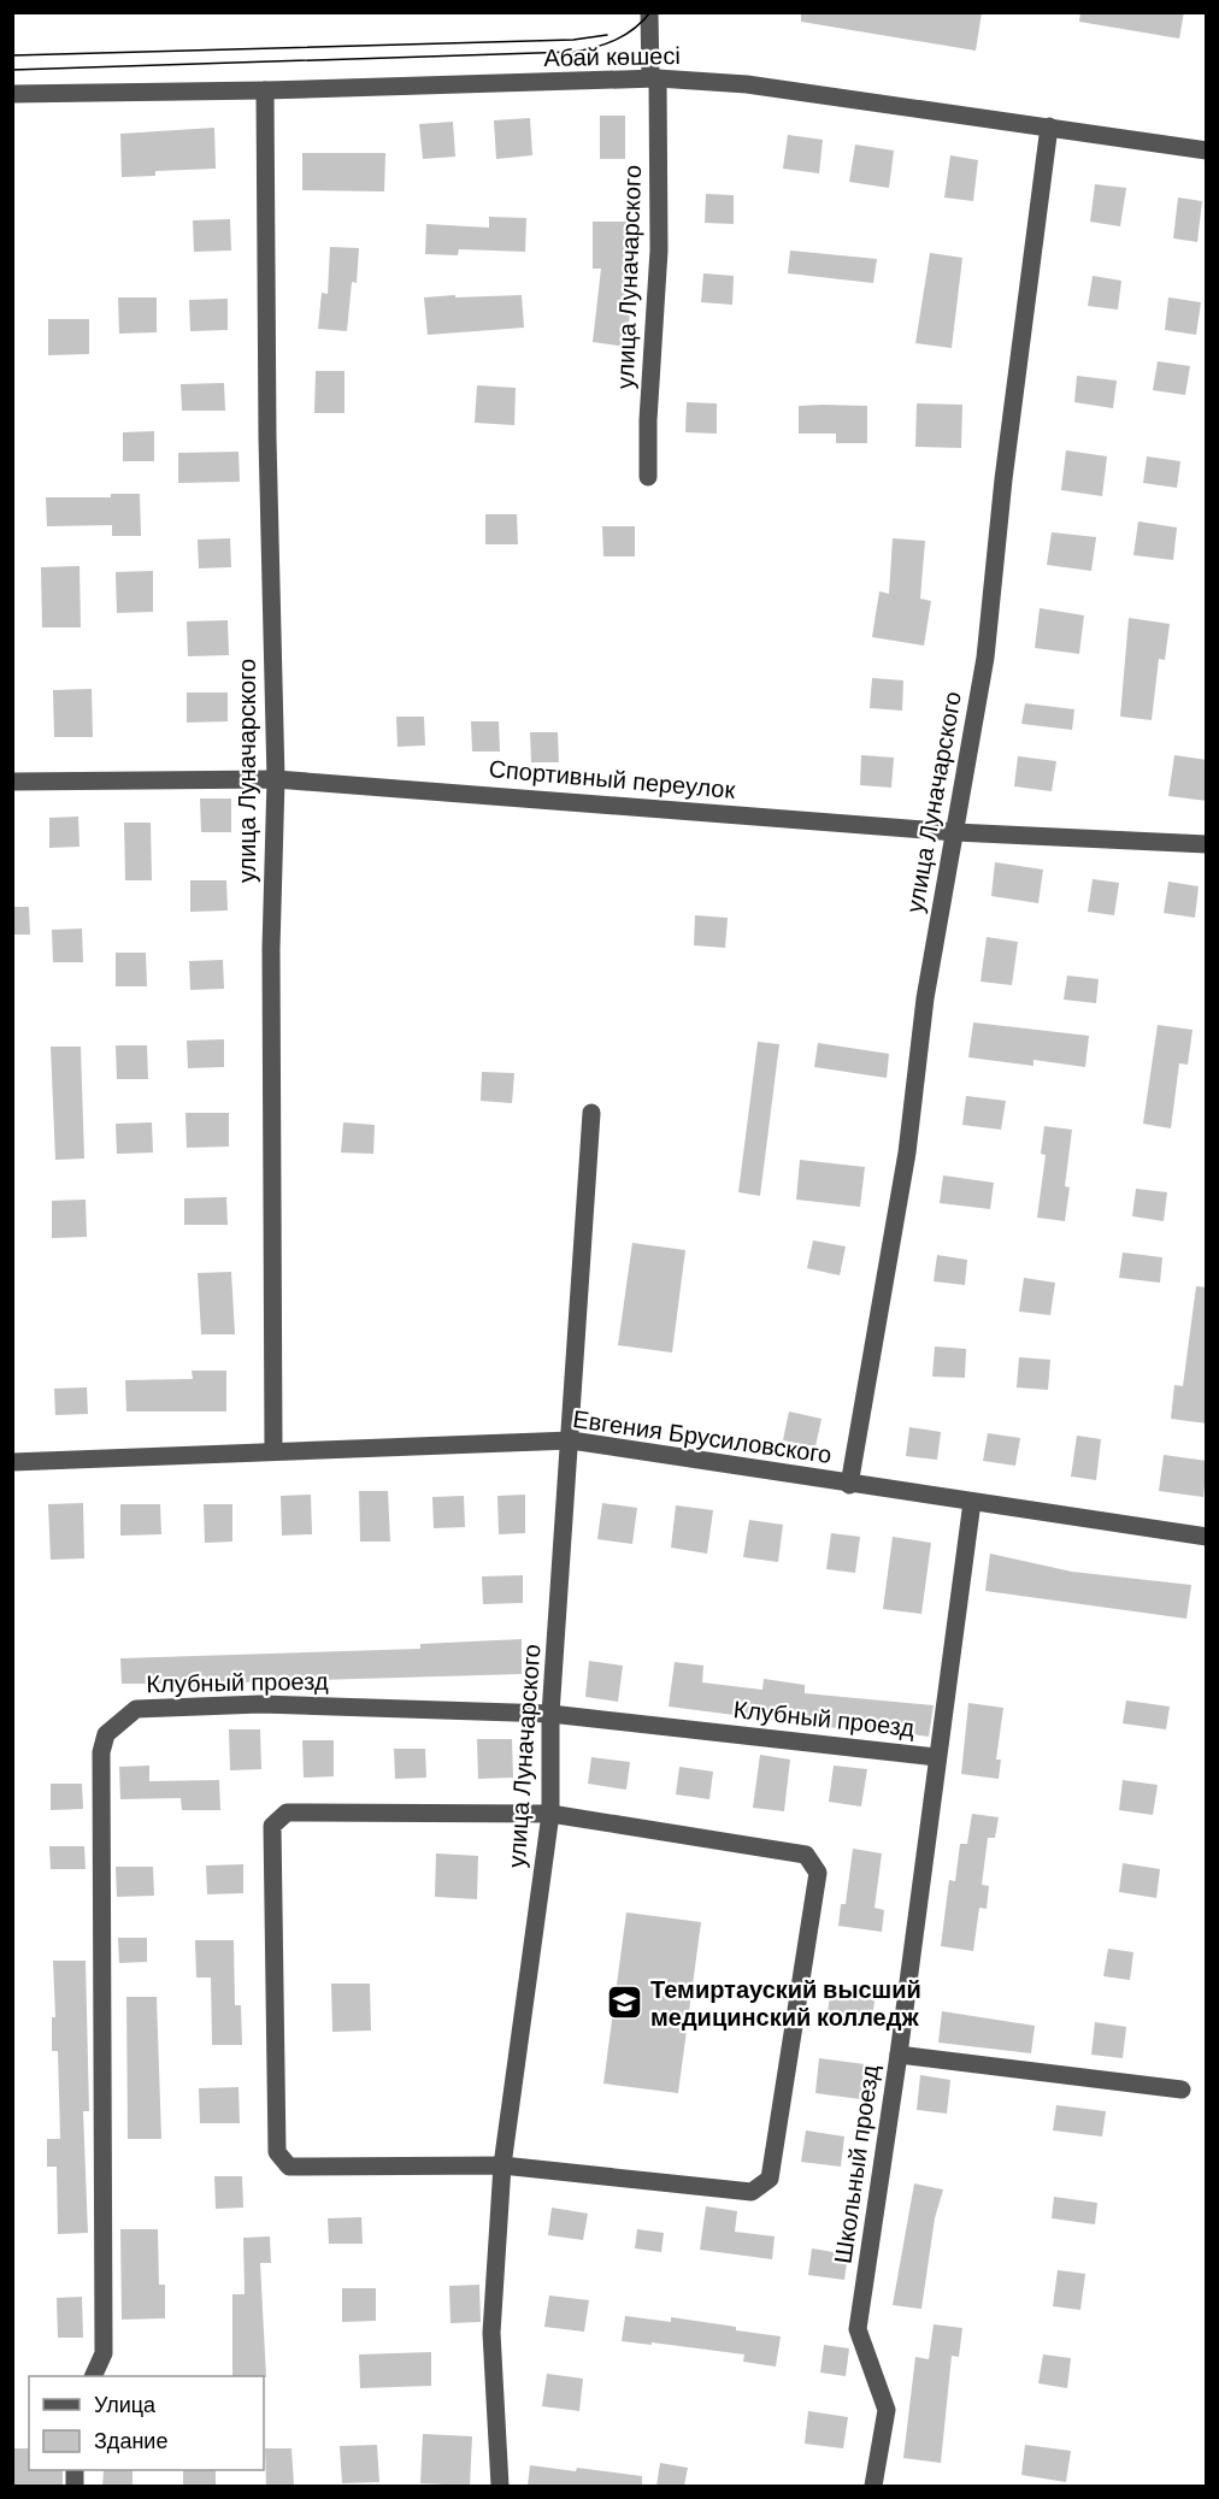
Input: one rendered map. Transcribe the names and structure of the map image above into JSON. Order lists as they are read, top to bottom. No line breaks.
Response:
{"streets":{"street":["Абай көшесі","улица Луначарского","Спортивный переулок","Евгения Брусиловского","Клубный проезд","Школьный проезд"]},"crossings":[["Абай көшесі","улица Луначарского"],["улица Луначарского","Спортивный переулок"],["улица Луначарского","Евгения Брусиловского"],["улица Луначарского","Клубный проезд"],["Евгения Брусиловского","Школьный проезд"],["Клубный проезд","Школьный проезд"]],"places":{"school or university":["Темиртауский высший медицинский колледж"]},"legend":["Улица","Здание"]}
